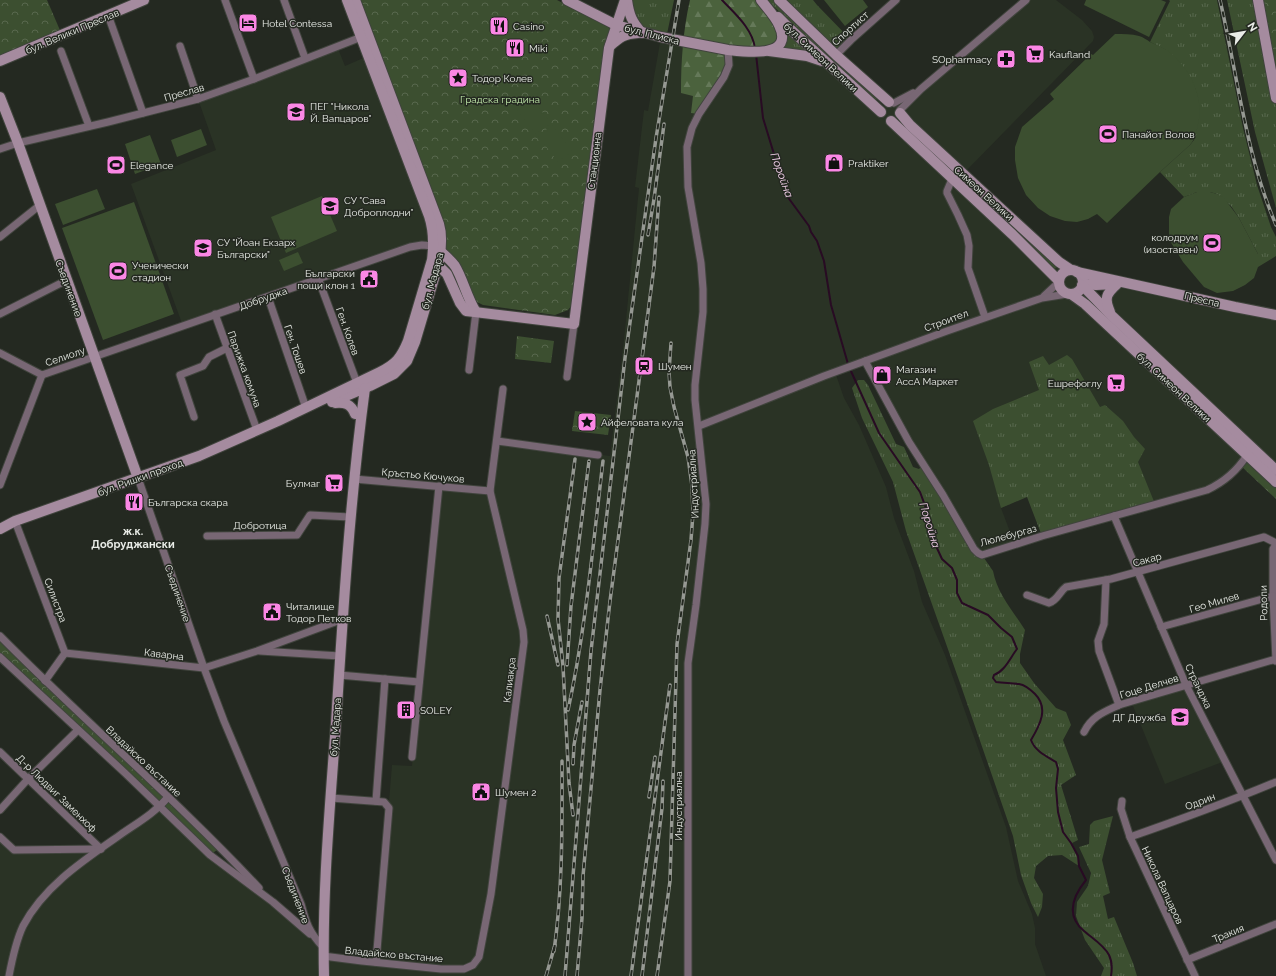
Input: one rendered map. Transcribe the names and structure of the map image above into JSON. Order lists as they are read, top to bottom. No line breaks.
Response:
{"streets":{"main road":["бул. Велики Преслав","бул. Плиска","бул. Симеон Велики","Станционна","Симеон Велики","бул. Мадара","Съединение","Преспа","бул. Ришки проход"],"street":["Спортист","Преслав","Добруджа","Строител","Ген. Колев","Ген. Тошев","Селиолу","Парижка комуна","Кръстьо Кючуков","Индустриална","Добротица","Люлебургаз","Сакар","Силистра","Гео Милев","Родопи","Каварна","Калиакра","Гоце Делчев","Странджа","Владайско въстание","Д-р Людвиг Заменхоф","Одрин","Никола Вапцаров","Тракия"]},"crossings":[["Спортист","бул. Симеон Велики"],["бул. Плиска","Станционна"],["бул. Плиска","Индустриална"],["бул. Симеон Велики","Симеон Велики"],["бул. Симеон Велики","Преспа"],["бул. Симеон Велики","Строител"],["бул. Симеон Велики","Люлебургаз"],["Преслав","бул. Мадара"],["Преслав","Съединение"],["Симеон Велики","Преспа"],["Симеон Велики","Строител"],["бул. Мадара","Съединение"],["бул. Мадара","Добруджа"],["бул. Мадара","Ген. Колев"],["бул. Мадара","Кръстьо Кючуков"],["бул. Мадара","бул. Ришки проход"],["бул. Мадара","Добротица"],["бул. Мадара","Каварна"],["бул. Мадара","Владайско въстание"],["Съединение","Добруджа"],["Съединение","Селиолу"],["Съединение","бул. Ришки проход"],["Съединение","Каварна"],["Съединение","Владайско въстание"],["Добруджа","Ген. Колев"],["Добруджа","Ген. Тошев"],["Добруджа","Селиолу"],["Добруджа","Парижка комуна"],["Преспа","Строител"],["Строител","Индустриална"],["Строител","Люлебургаз"],["Ген. Колев","бул. Ришки проход"],["Ген. Тошев","бул. Ришки проход"],["Парижка комуна","бул. Ришки проход"],["Кръстьо Кючуков","Калиакра"],["бул. Ришки проход","Силистра"],["Люлебургаз","Странджа"],["Сакар","Родопи"],["Сакар","Странджа"],["Силистра","Каварна"],["Гео Милев","Родопи"],["Гео Милев","Странджа"],["Родопи","Гоце Делчев"],["Калиакра","Владайско въстание"],["Гоце Делчев","Странджа"],["Странджа","Одрин"],["Одрин","Никола Вапцаров"],["Никола Вапцаров","Тракия"]],"districts":["ж.к. Добруджански"],"water":["Поройна"],"parks":["Градска градина"],"places":{"hotel":["Hotel Contessa"],"restaurant":["Casino","Miki","Българска скара"],"supermarket":["Kaufland","Ешрефоглу","Булмаг"],"pharmacy":["SOpharmacy"],"place":["Тодор Колев","Айфеловата кула"],"school or university":["ПЕГ \"Никола Й. Вапцаров\"","СУ \"Сава Доброплодни\"","СУ \"Йоан Екзарх Български\"","ДГ Дружба"],"sports":["Панайот Волов","Elegance","колодрум (изоставен)","Ученически стадион"],"shop":["Praktiker","Магазин АссА Маркет"],"public building":["Български пощи клон 1","Читалище Тодор Петков","Шумен 2"],"station":["Шумен"],"building":["SOLEY"]},"north":"top right"}
